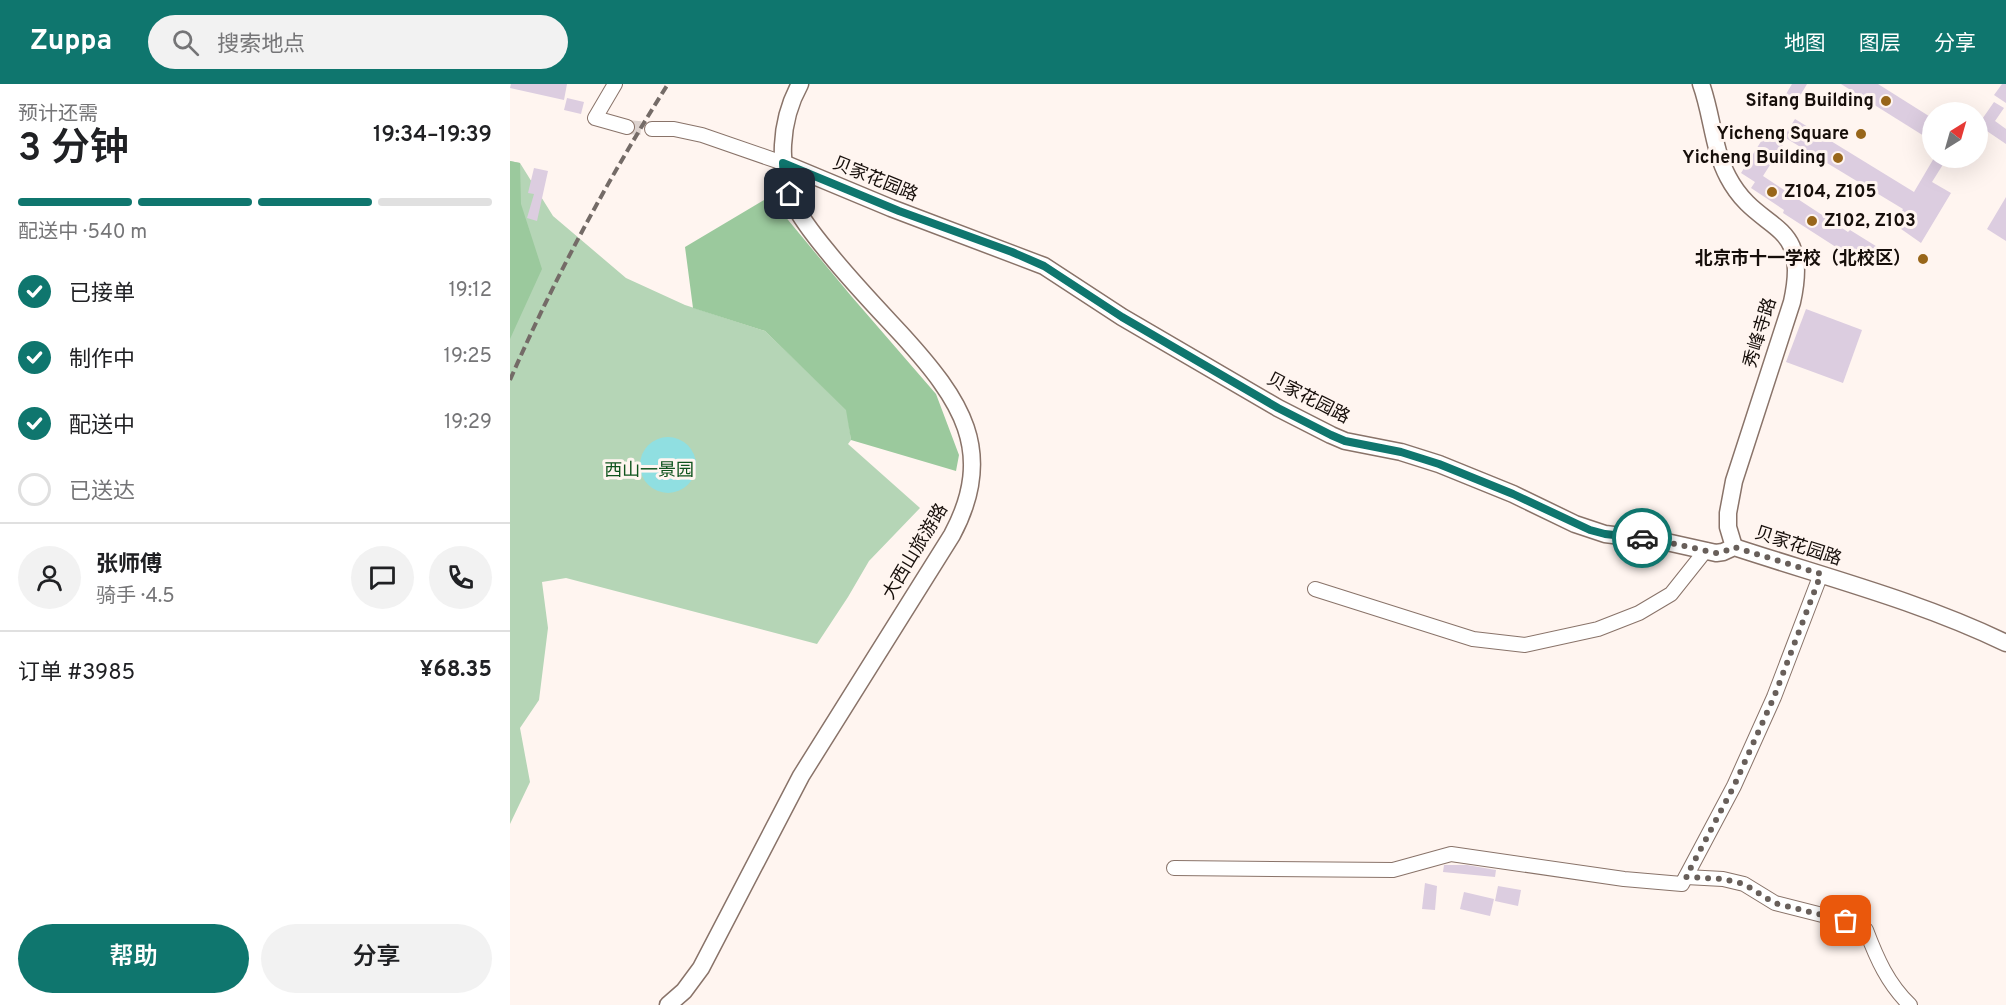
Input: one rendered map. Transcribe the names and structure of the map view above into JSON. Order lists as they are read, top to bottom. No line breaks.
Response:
{"streets":{"street":["贝家花园路","秀峰寺路","大西山旅游路"]},"crossings":[["贝家花园路","秀峰寺路"],["贝家花园路","大西山旅游路"]],"parks":["西山一景园"],"places":["Sifang Building","Yicheng Square","Yicheng Building","Z104, Z105","Z102, Z103","北京市十一学校（北校区）"],"north":"top right","page":{"header":"Zuppa","search":"搜索地点","nav":["地图","图层","分享"],"heading":["3 分钟","预计还需","19:34–19:39"],"panel":["张师傅","骑手 · 4.5","订单 #3985","¥68.35"],"bar":"配送中 · 540 m","list":[["已接单","19:12"],["制作中","19:25"],["配送中","19:29"],"已送达"],"buttons":["帮助","分享"]}}
